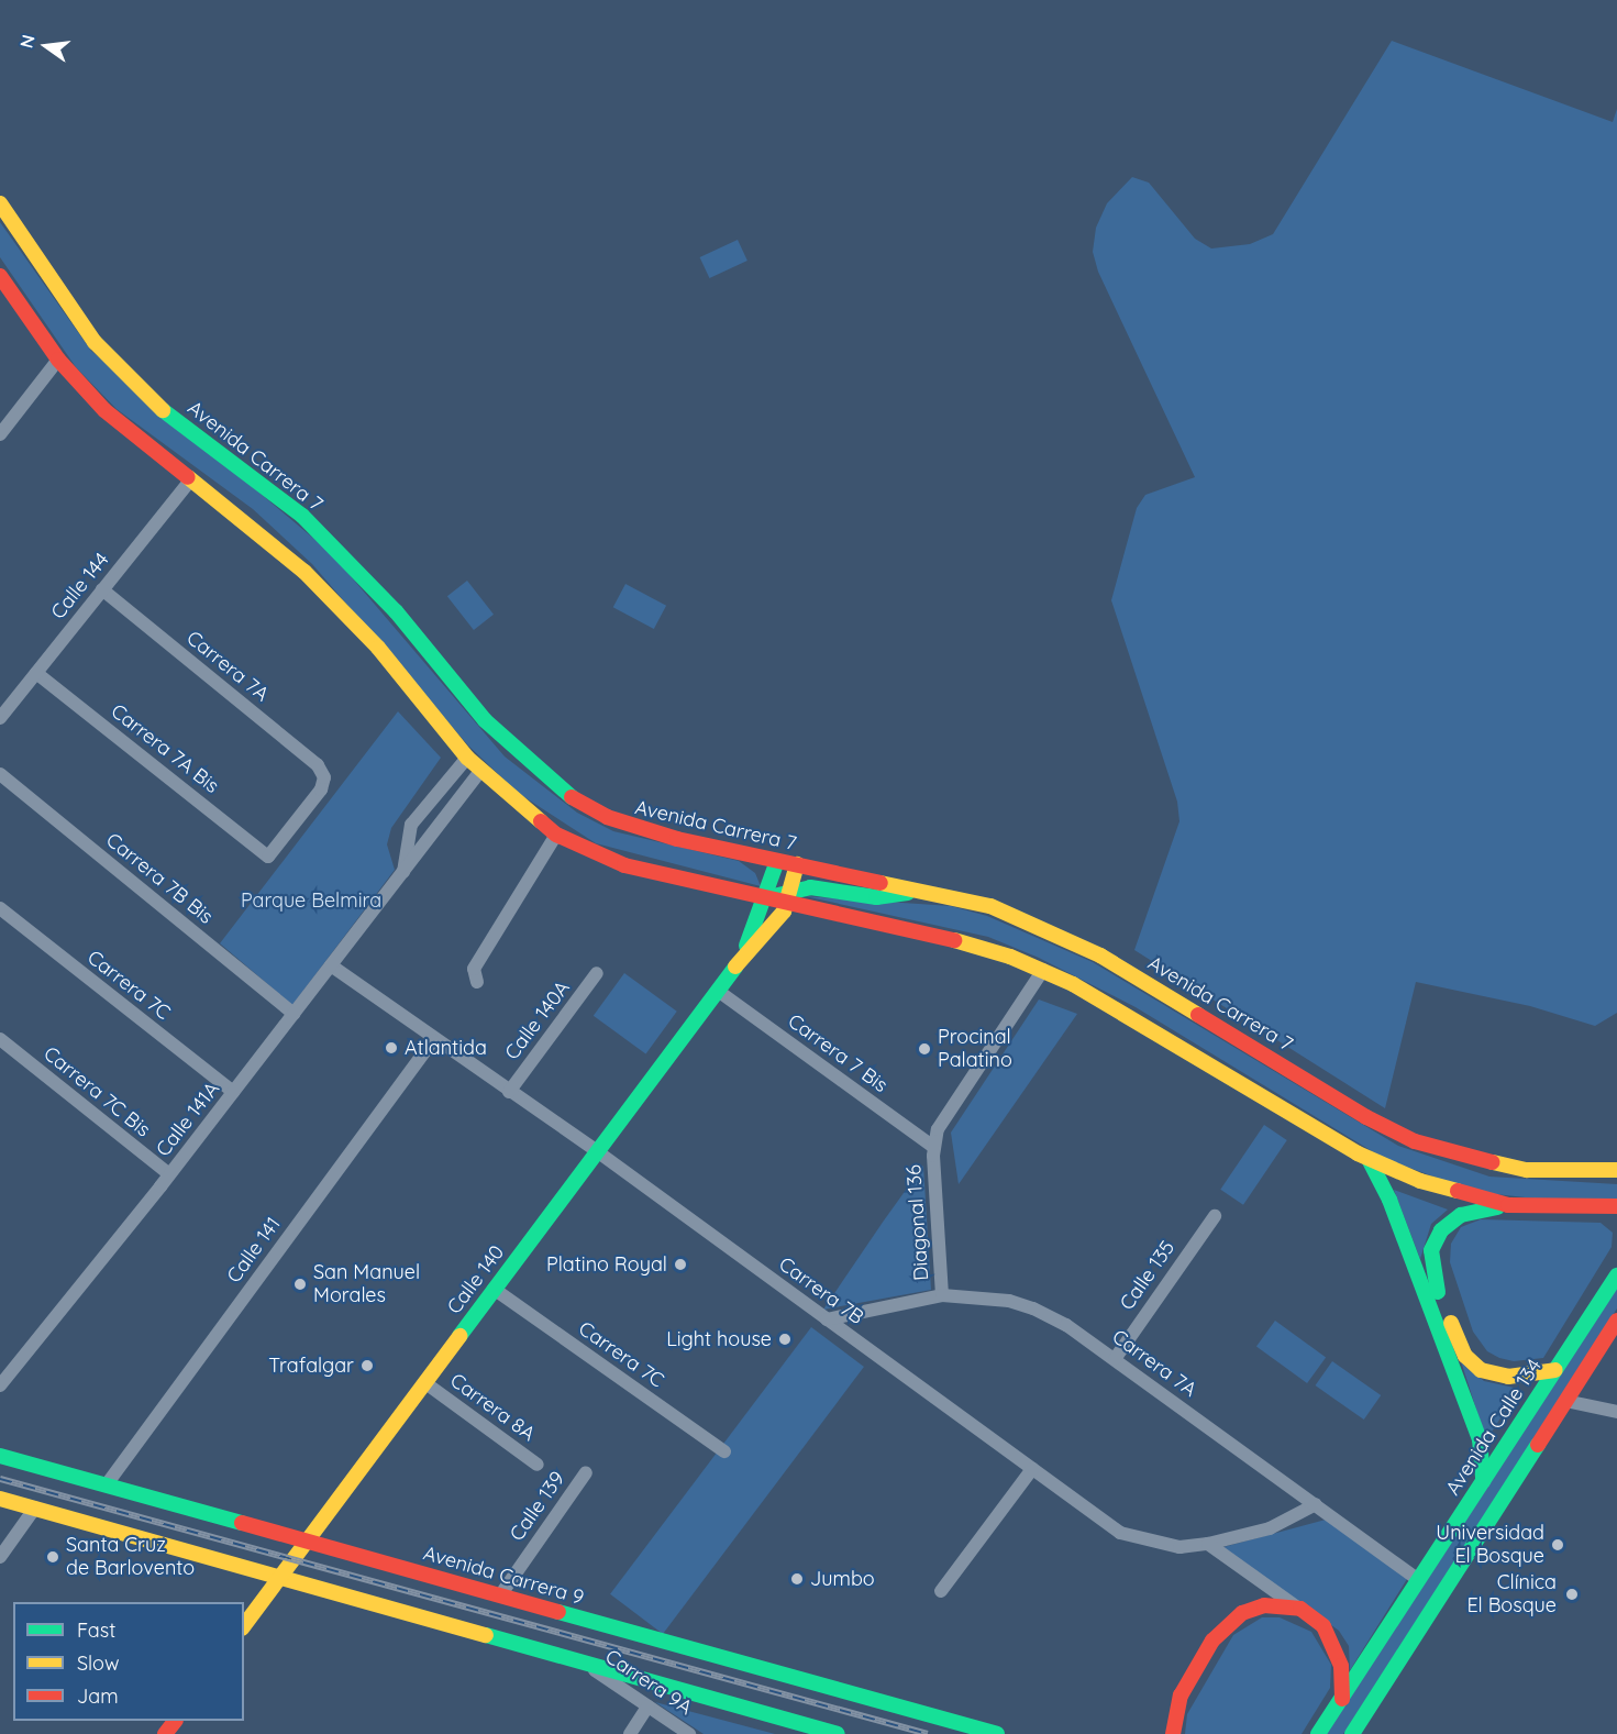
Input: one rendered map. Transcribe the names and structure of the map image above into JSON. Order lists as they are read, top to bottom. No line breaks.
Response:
{"streets":{"main road":["Avenida Carrera 7","Calle 140","Avenida Calle 134","Avenida Carrera 9"],"street":["Calle 144","Carrera 7A","Carrera 7A Bis","Carrera 7B Bis","Carrera 7C","Calle 140A","Carrera 7 Bis","Carrera 7C Bis","Calle 141A","Diagonal 136","Calle 141","Calle 135","Carrera 7B","Carrera 8A","Calle 139","Carrera 9A"]},"crossings":[["Avenida Carrera 7","Calle 140"],["Calle 144","Carrera 7A"],["Calle 144","Carrera 7A Bis"],["Carrera 7A","Carrera 7A Bis"],["Carrera 7A","Diagonal 136"],["Carrera 7A","Calle 135"],["Carrera 7A","Carrera 7B"],["Carrera 7A","Avenida Calle 134"],["Carrera 7B Bis","Calle 141A"],["Carrera 7C","Calle 141A"],["Carrera 7C","Calle 140"],["Calle 140A","Carrera 7B"],["Carrera 7 Bis","Diagonal 136"],["Carrera 7 Bis","Calle 140"],["Carrera 7C Bis","Calle 141A"],["Calle 141A","Carrera 7B"],["Calle 141","Carrera 7B"],["Calle 141","Avenida Carrera 9"],["Calle 140","Carrera 7B"],["Calle 140","Carrera 8A"],["Calle 140","Avenida Carrera 9"],["Calle 139","Avenida Carrera 9"]],"parks":["Parque Belmira"],"places":["Atlantida","Procinal Palatino","Platino Royal","San Manuel Morales","Light house","Trafalgar","Universidad El Bosque","Santa Cruz de Barlovento","Jumbo","Clínica El Bosque"],"legend":["Fast","Slow","Jam"],"north":"left"}
